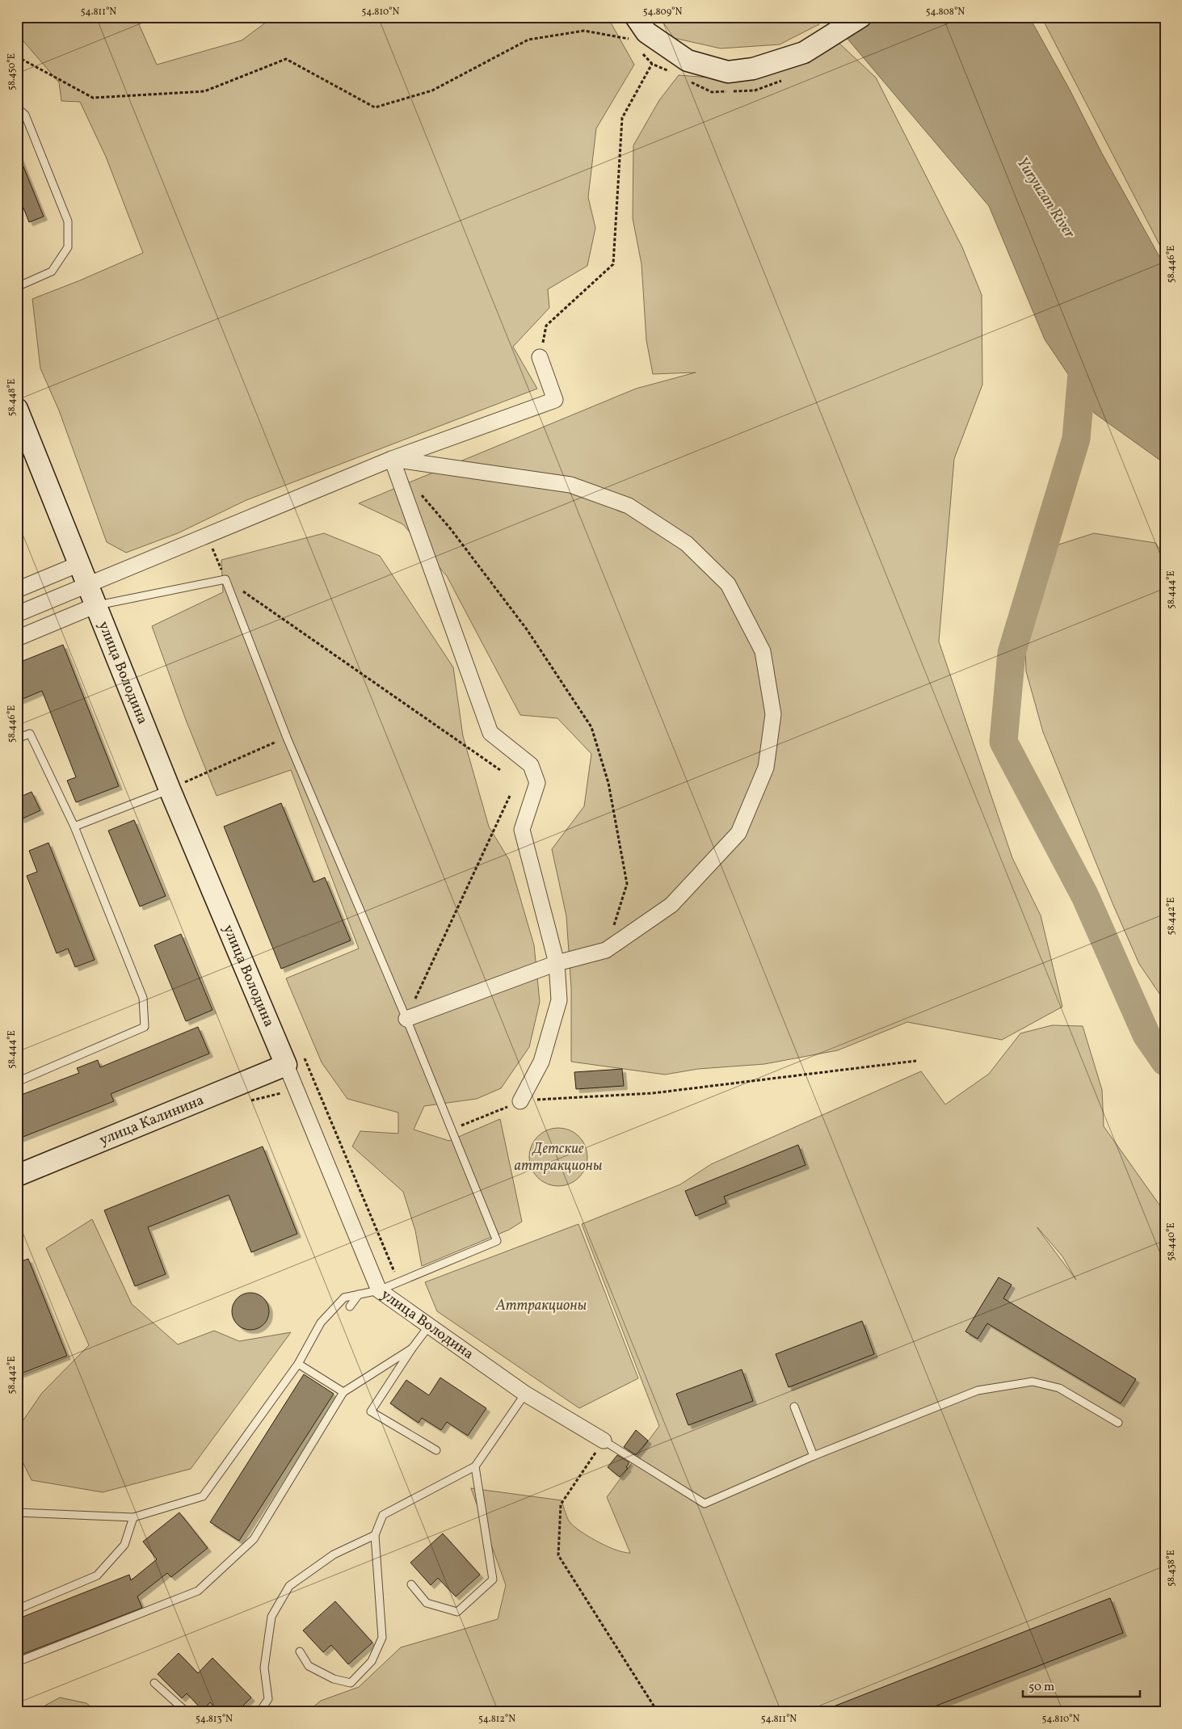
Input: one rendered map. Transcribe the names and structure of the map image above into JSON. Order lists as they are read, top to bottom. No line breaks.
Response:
{"streets":{"street":["улица Володина","улица Калинина"]},"crossings":[["улица Володина","улица Калинина"]],"water":["Yuryuzan River"],"parks":["Детские аттракционы","Аттракционы"],"scale_bar":"50 m","coordinates":["54.811°N","54.810°N","54.809°N","54.808°N","58.450°E","58.446°E","58.448°E","58.444°E","58.442°E","58.440°E","58.438°E","54.813°N","54.812°N"]}
